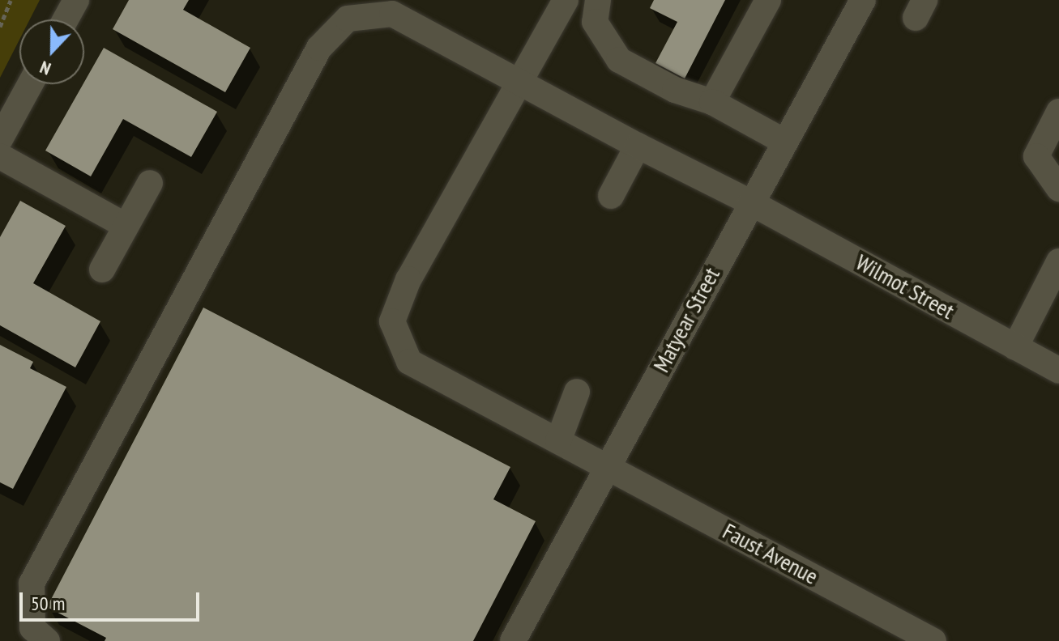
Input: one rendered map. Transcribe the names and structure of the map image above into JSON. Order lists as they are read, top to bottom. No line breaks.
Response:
{"streets":{"street":["Wilmot Street","Matyear Street","Faust Avenue"]},"crossings":[["Wilmot Street","Matyear Street"],["Wilmot Street","Faust Avenue"],["Matyear Street","Faust Avenue"]],"scale_bar":"50 m","north":"bottom"}
